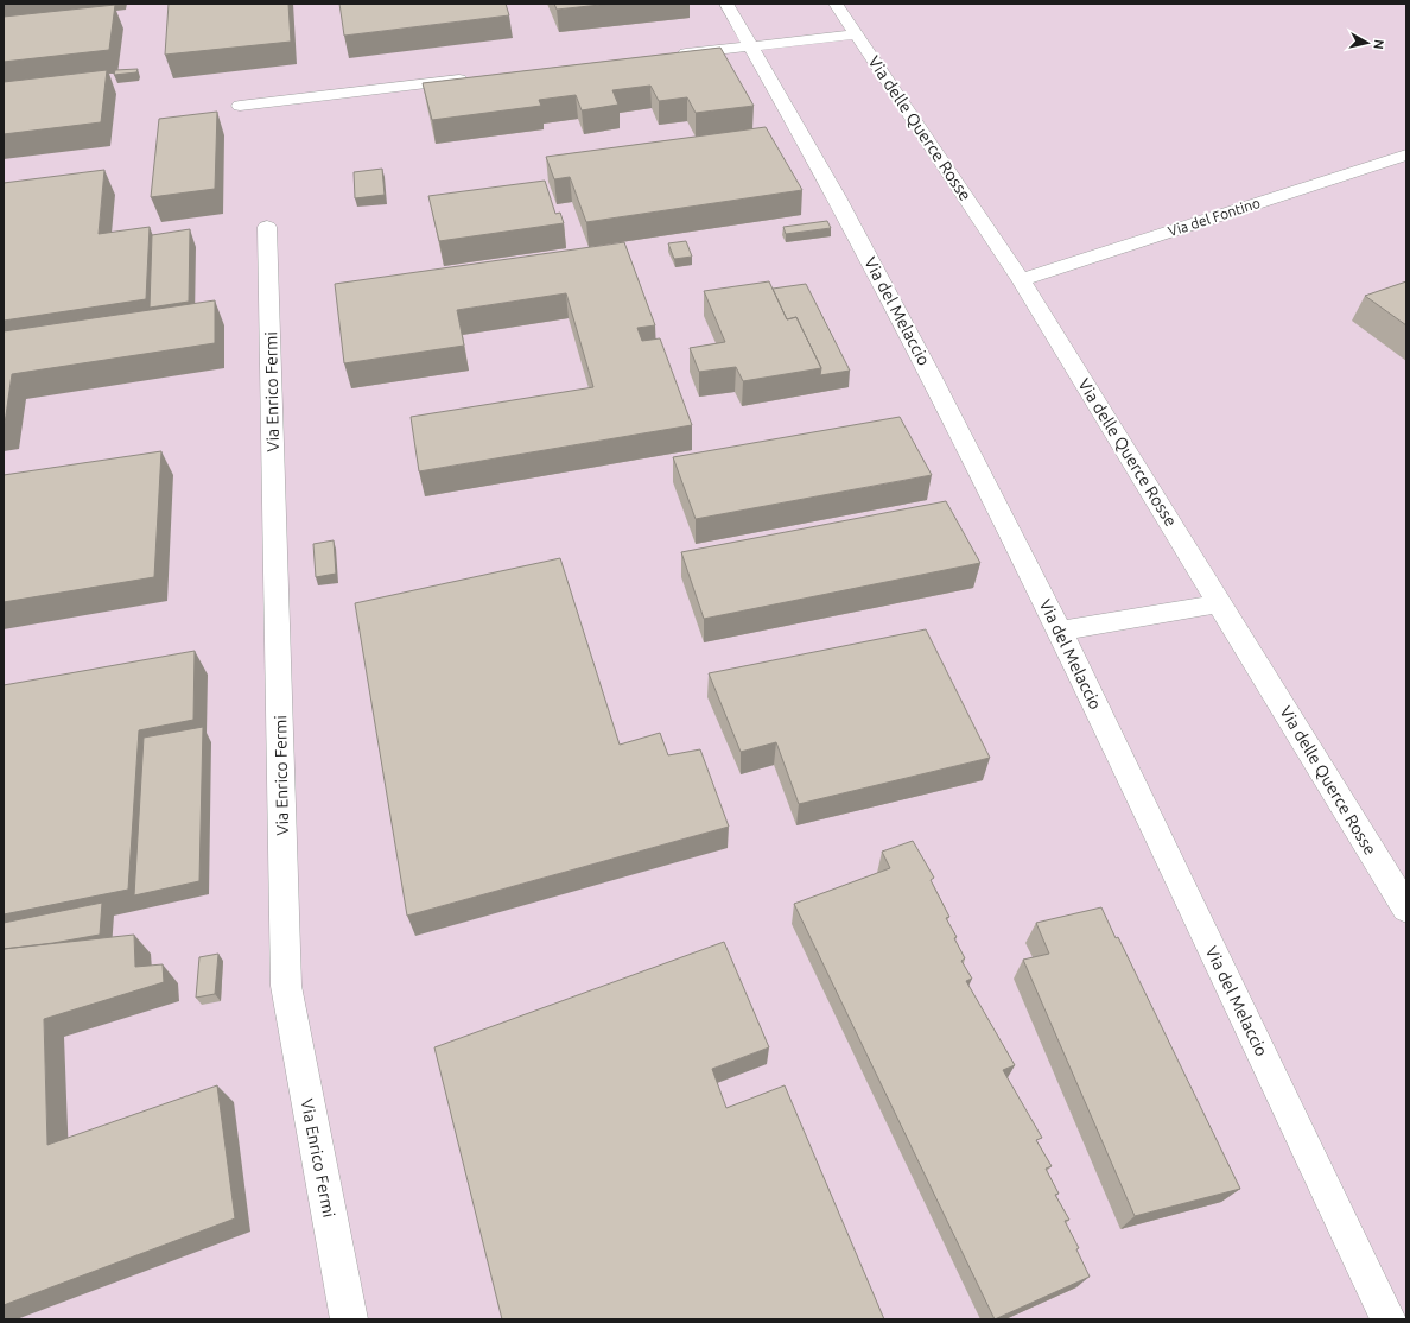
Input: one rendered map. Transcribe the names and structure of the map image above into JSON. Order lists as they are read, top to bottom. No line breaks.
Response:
{"streets":{"street":["Via delle Querce Rosse","Via del Fontino","Via del Melaccio","Via Enrico Fermi"]},"crossings":[["Via delle Querce Rosse","Via del Fontino"]],"north":"right"}
